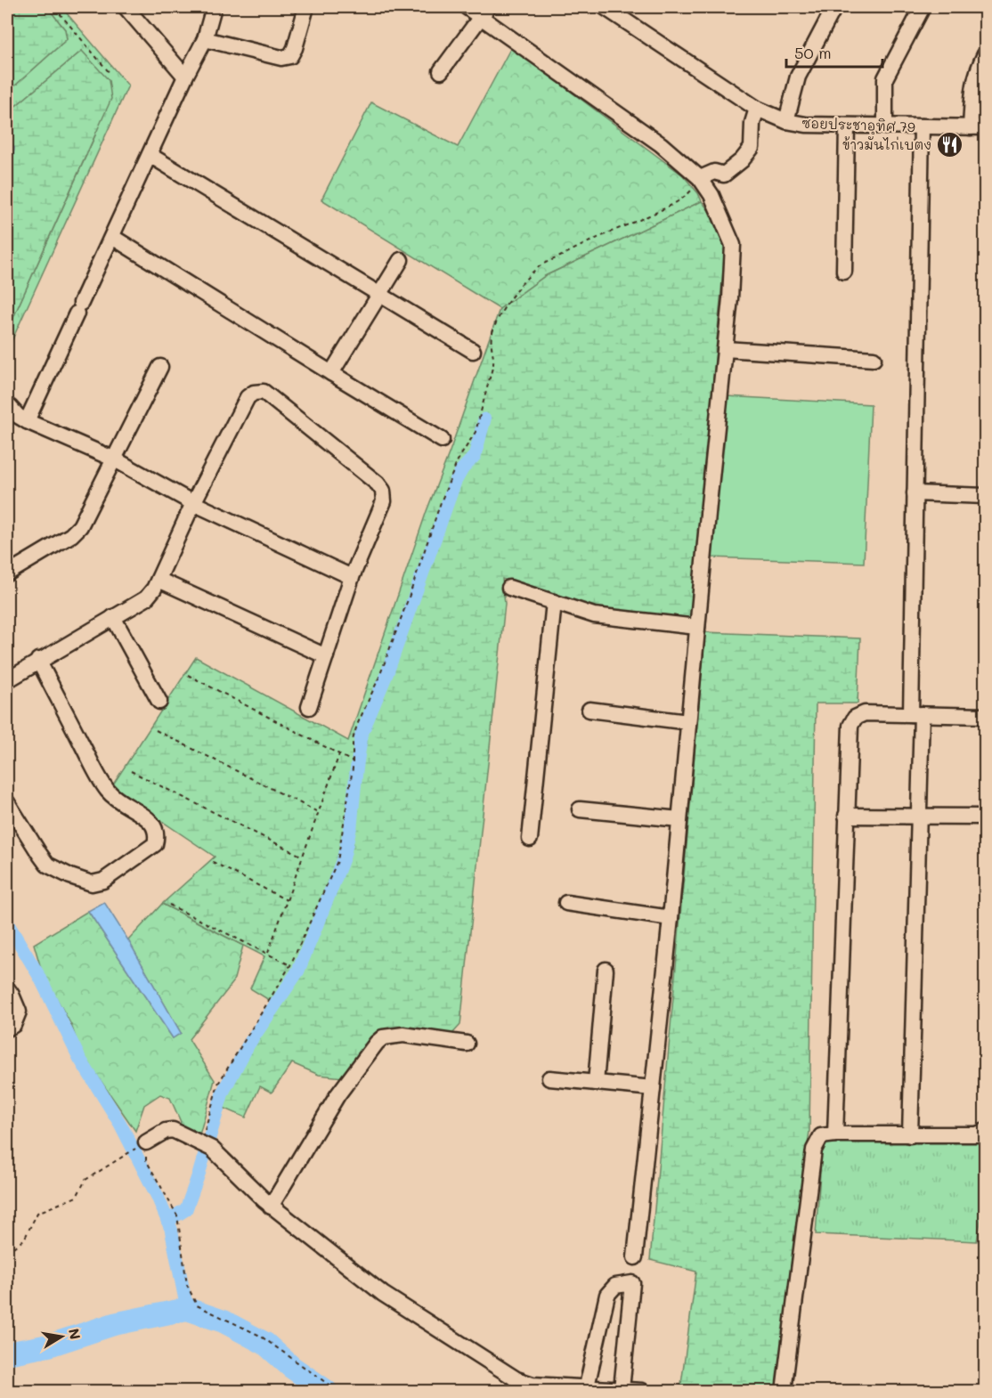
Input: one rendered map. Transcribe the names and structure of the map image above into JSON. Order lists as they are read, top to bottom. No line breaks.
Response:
{"streets":{"street":["ซอยประชาอุทิศ 79"]},"places":{"restaurant":["ข้าวมันไก่เบตง"]},"scale_bar":"50 m","north":"right"}
